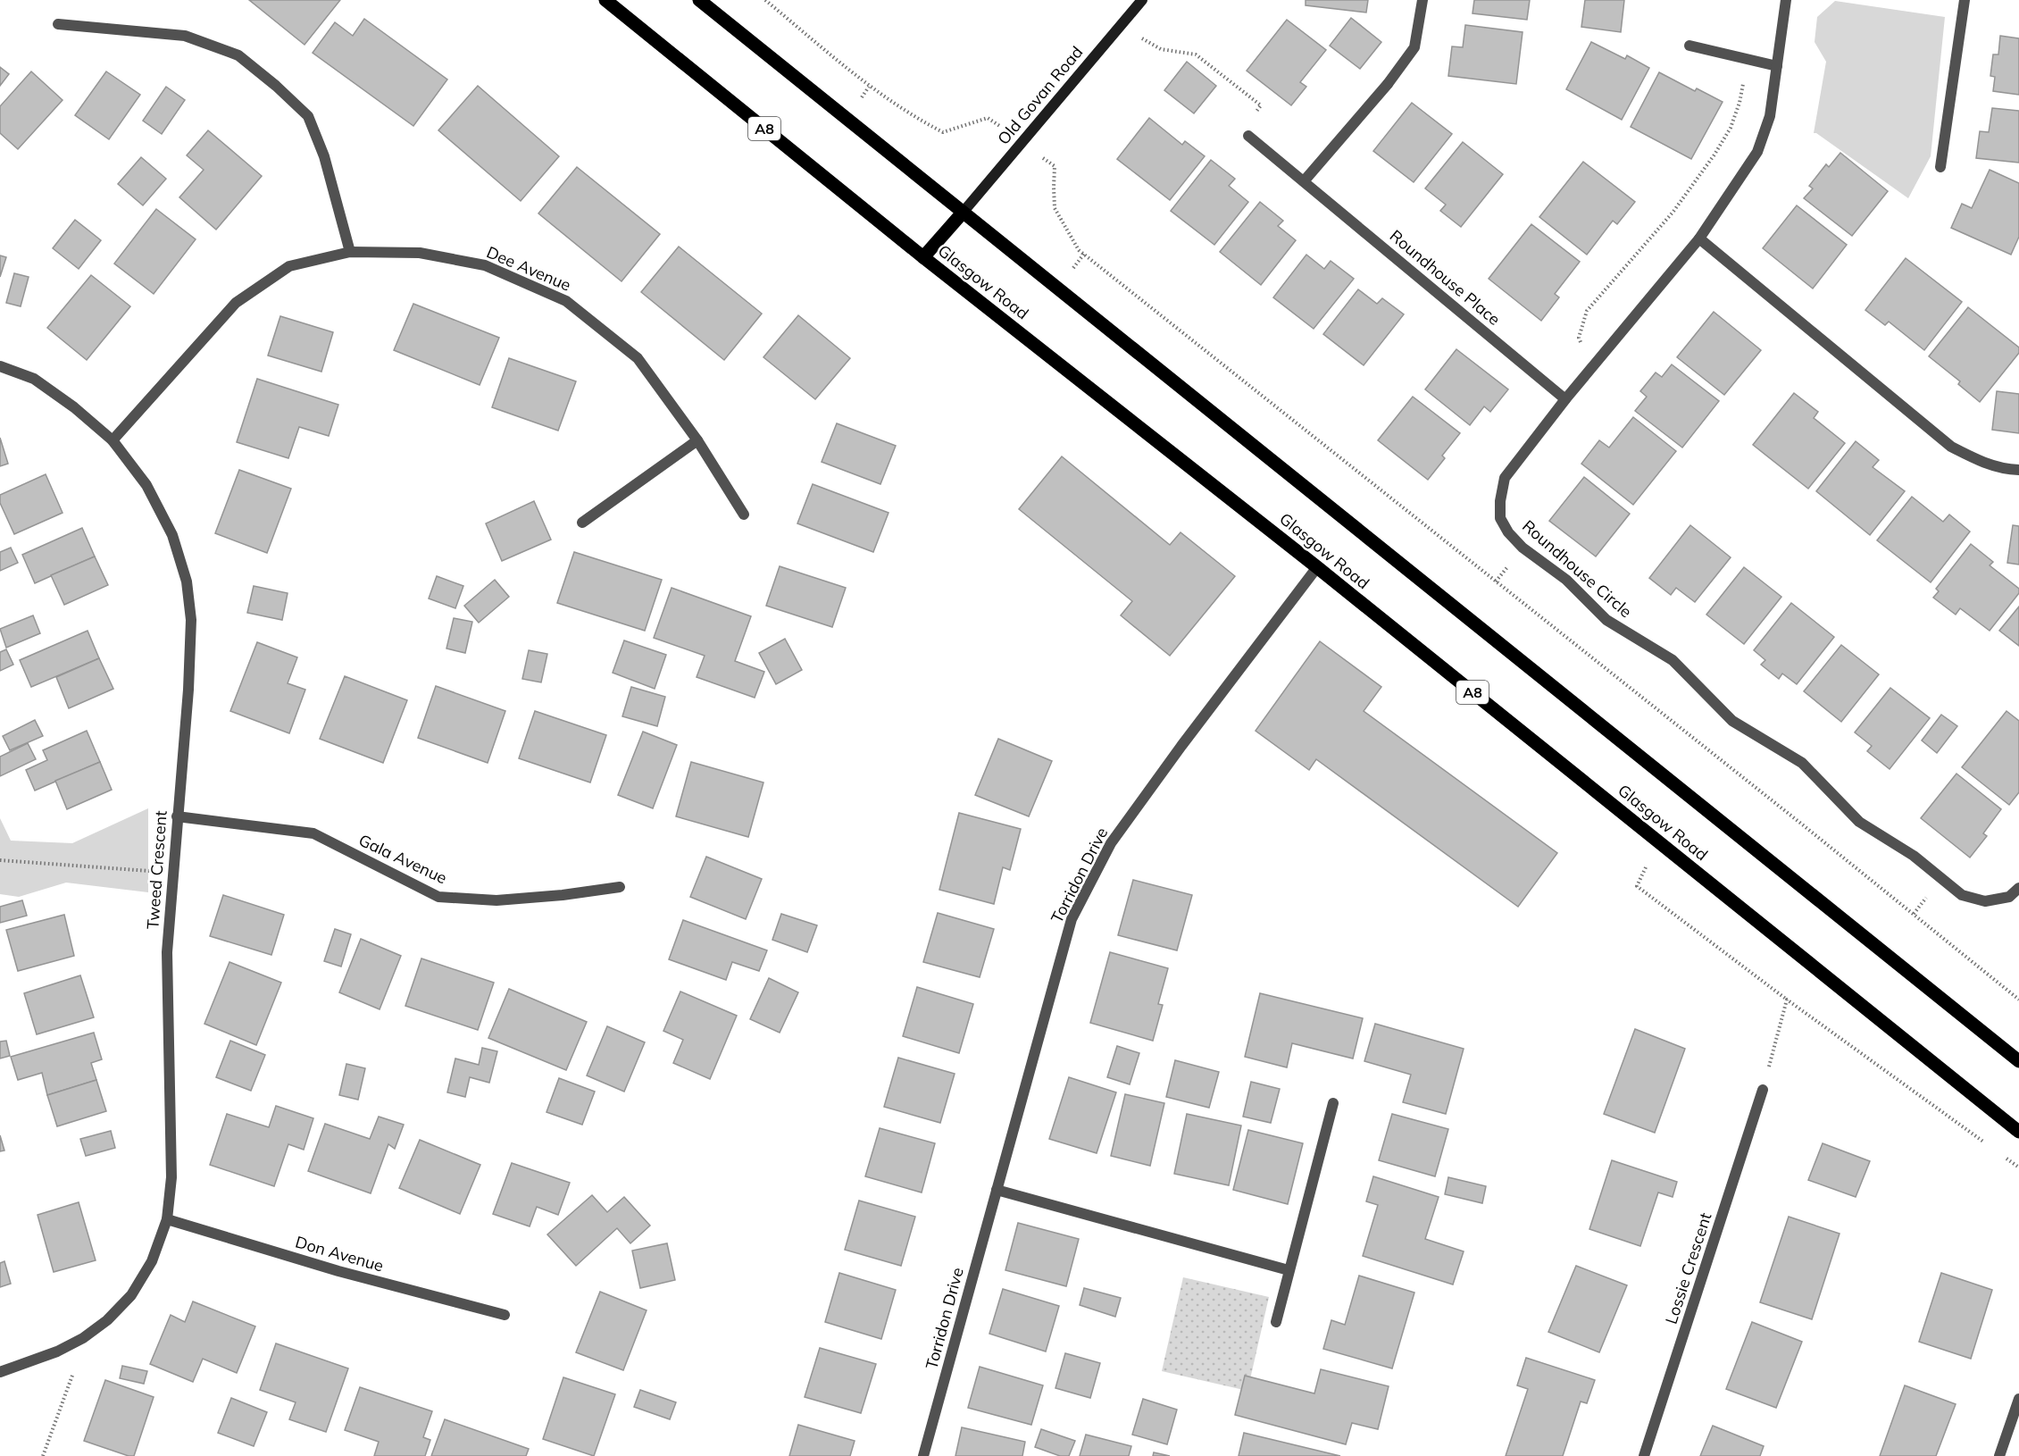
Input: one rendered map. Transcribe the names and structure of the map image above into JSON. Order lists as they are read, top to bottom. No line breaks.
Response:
{"streets":{"main road":["A8","Glasgow Road"],"street":["Old Govan Road","Dee Avenue","Roundhouse Place","Roundhouse Circle","Gala Avenue","Tweed Crescent","Torridon Drive","Don Avenue","Lossie Crescent"]},"crossings":[["Dee Avenue","Tweed Crescent"],["Roundhouse Place","Roundhouse Circle"],["Glasgow Road","Torridon Drive"],["Gala Avenue","Tweed Crescent"],["Tweed Crescent","Don Avenue"]]}
